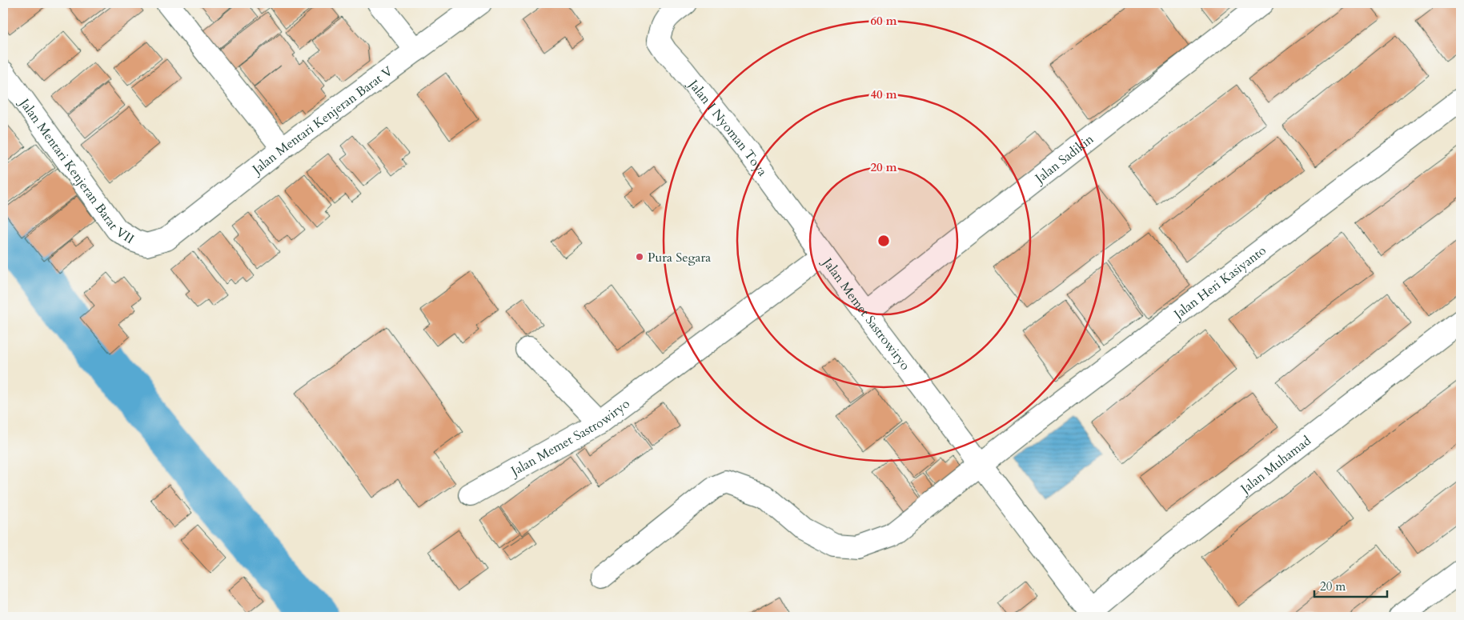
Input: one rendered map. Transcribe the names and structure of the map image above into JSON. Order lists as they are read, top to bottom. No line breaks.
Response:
{"streets":{"street":["Jalan Mentari Kenjeran Barat V","Jalan I Nyoman Toya","Jalan Sadikin","Jalan Mentari Kenjeran Barat VII","Jalan Heri Kasiyanto","Jalan Memet Sastrowiryo","Jalan Muhamad"]},"crossings":[["Jalan Mentari Kenjeran Barat V","Jalan Mentari Kenjeran Barat VII"],["Jalan I Nyoman Toya","Jalan Memet Sastrowiryo"],["Jalan Sadikin","Jalan Memet Sastrowiryo"],["Jalan Heri Kasiyanto","Jalan Memet Sastrowiryo"],["Jalan Memet Sastrowiryo","Jalan Muhamad"]],"places":["Pura Segara"],"scale_bar":"20 m","rings":["60 m","40 m","20 m"]}
